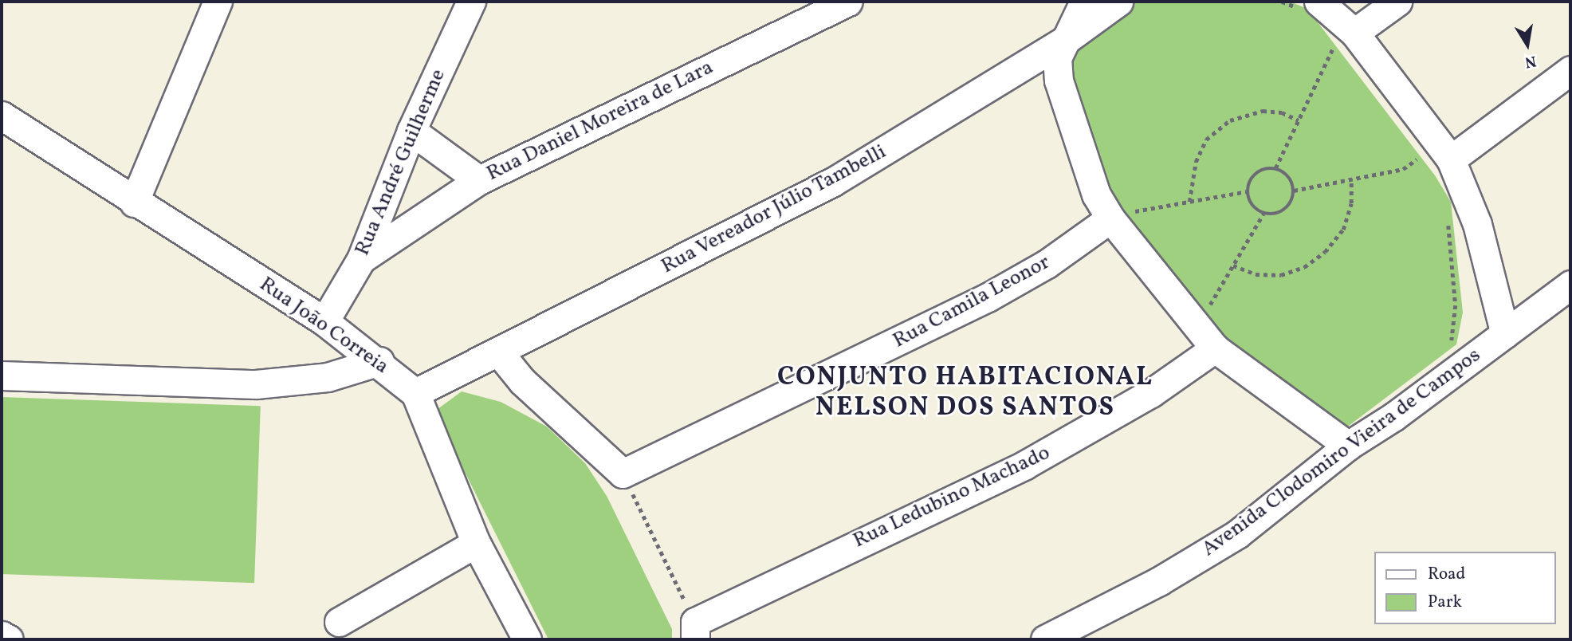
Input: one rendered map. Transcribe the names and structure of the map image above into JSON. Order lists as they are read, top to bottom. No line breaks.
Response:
{"streets":{"street":["Rua Daniel Moreira de Lara","Rua André Guilherme","Rua Vereador Júlio Tambelli","Rua Camila Leonor","Rua João Correia","Avenida Clodomiro Vieira de Campos","Rua Ledubino Machado"]},"crossings":[["Rua Daniel Moreira de Lara","Rua André Guilherme"],["Rua André Guilherme","Rua João Correia"],["Rua Vereador Júlio Tambelli","Rua João Correia"]],"districts":["CONJUNTO HABITACIONAL NELSON DOS SANTOS"],"legend":["Road","Park"],"north":"bottom"}
